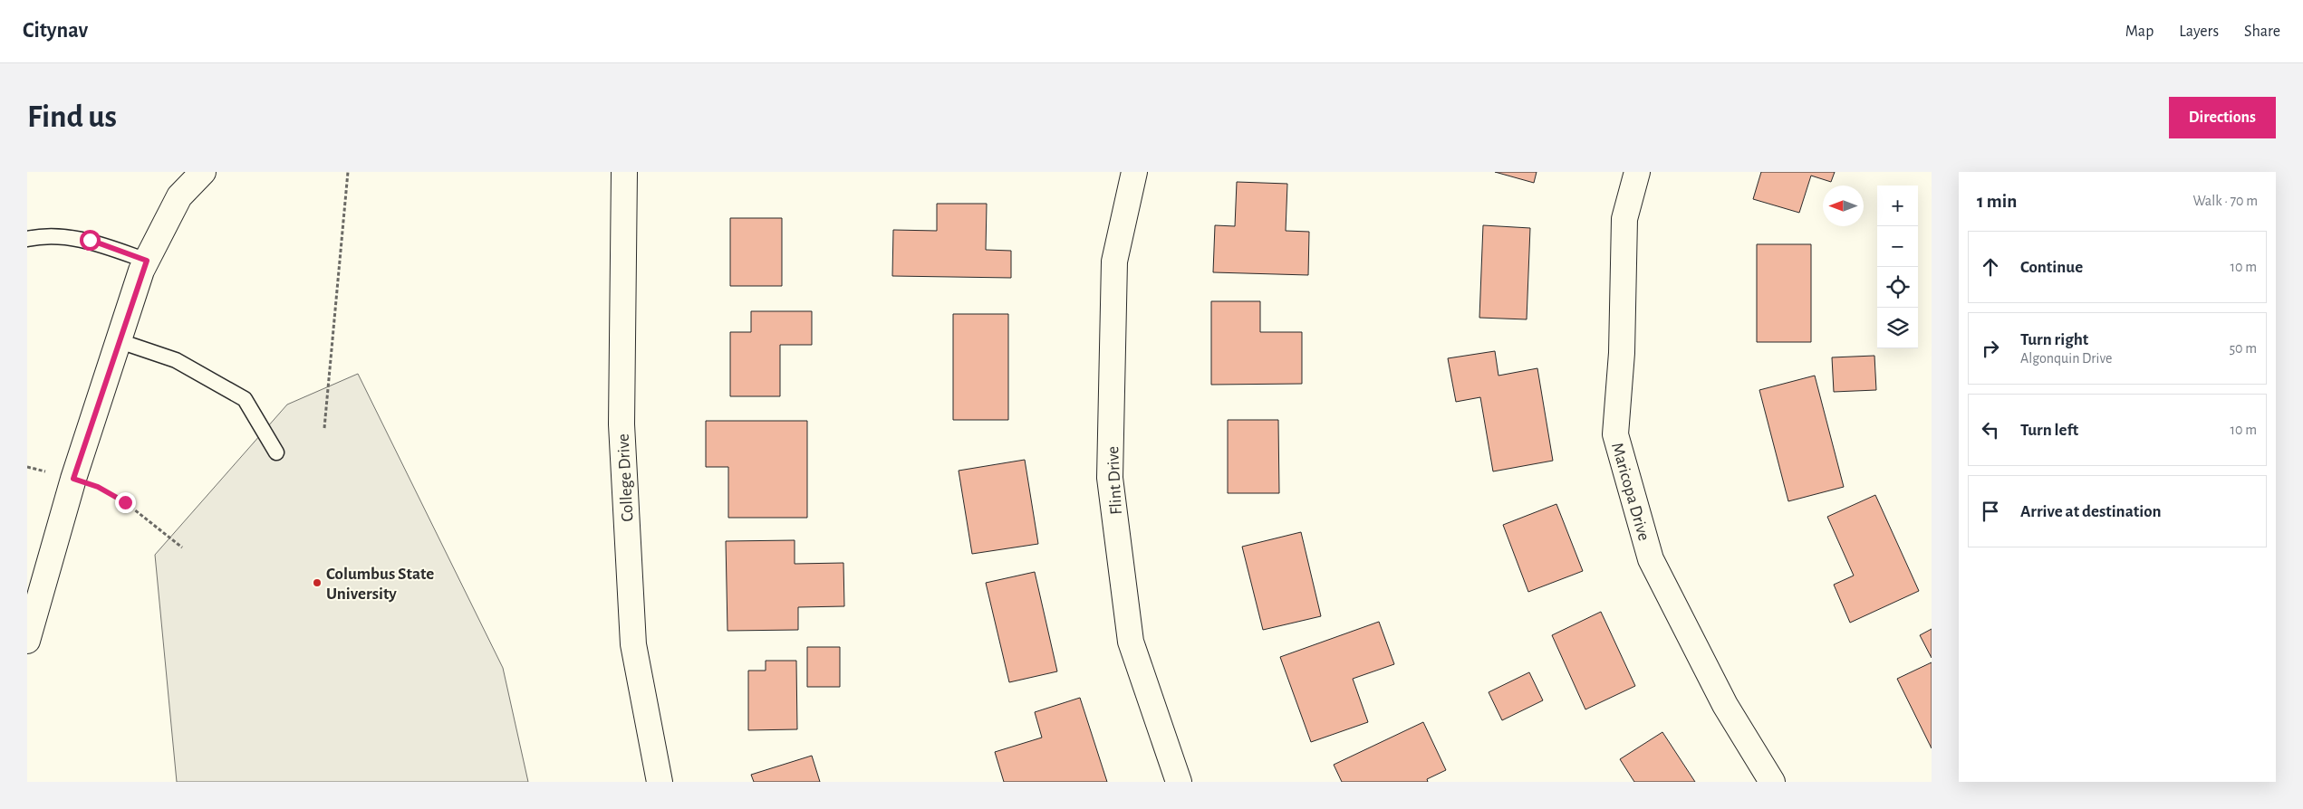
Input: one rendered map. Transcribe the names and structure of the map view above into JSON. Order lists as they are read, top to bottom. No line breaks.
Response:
{"streets":{"street":["College Drive","Flint Drive","Maricopa Drive"]},"places":["Columbus State University"],"north":"left","page":{"header":"Citynav","nav":["Map","Layers","Share"],"buttons":"Directions","title":"Find us","heading":["1 min","Walk · 70 m"],"map_buttons":["+","−"],"list":[["Continue","10 m"],["Turn right","Algonquin Drive","50 m"],["Turn left","10 m"],"Arrive at destination"]}}
